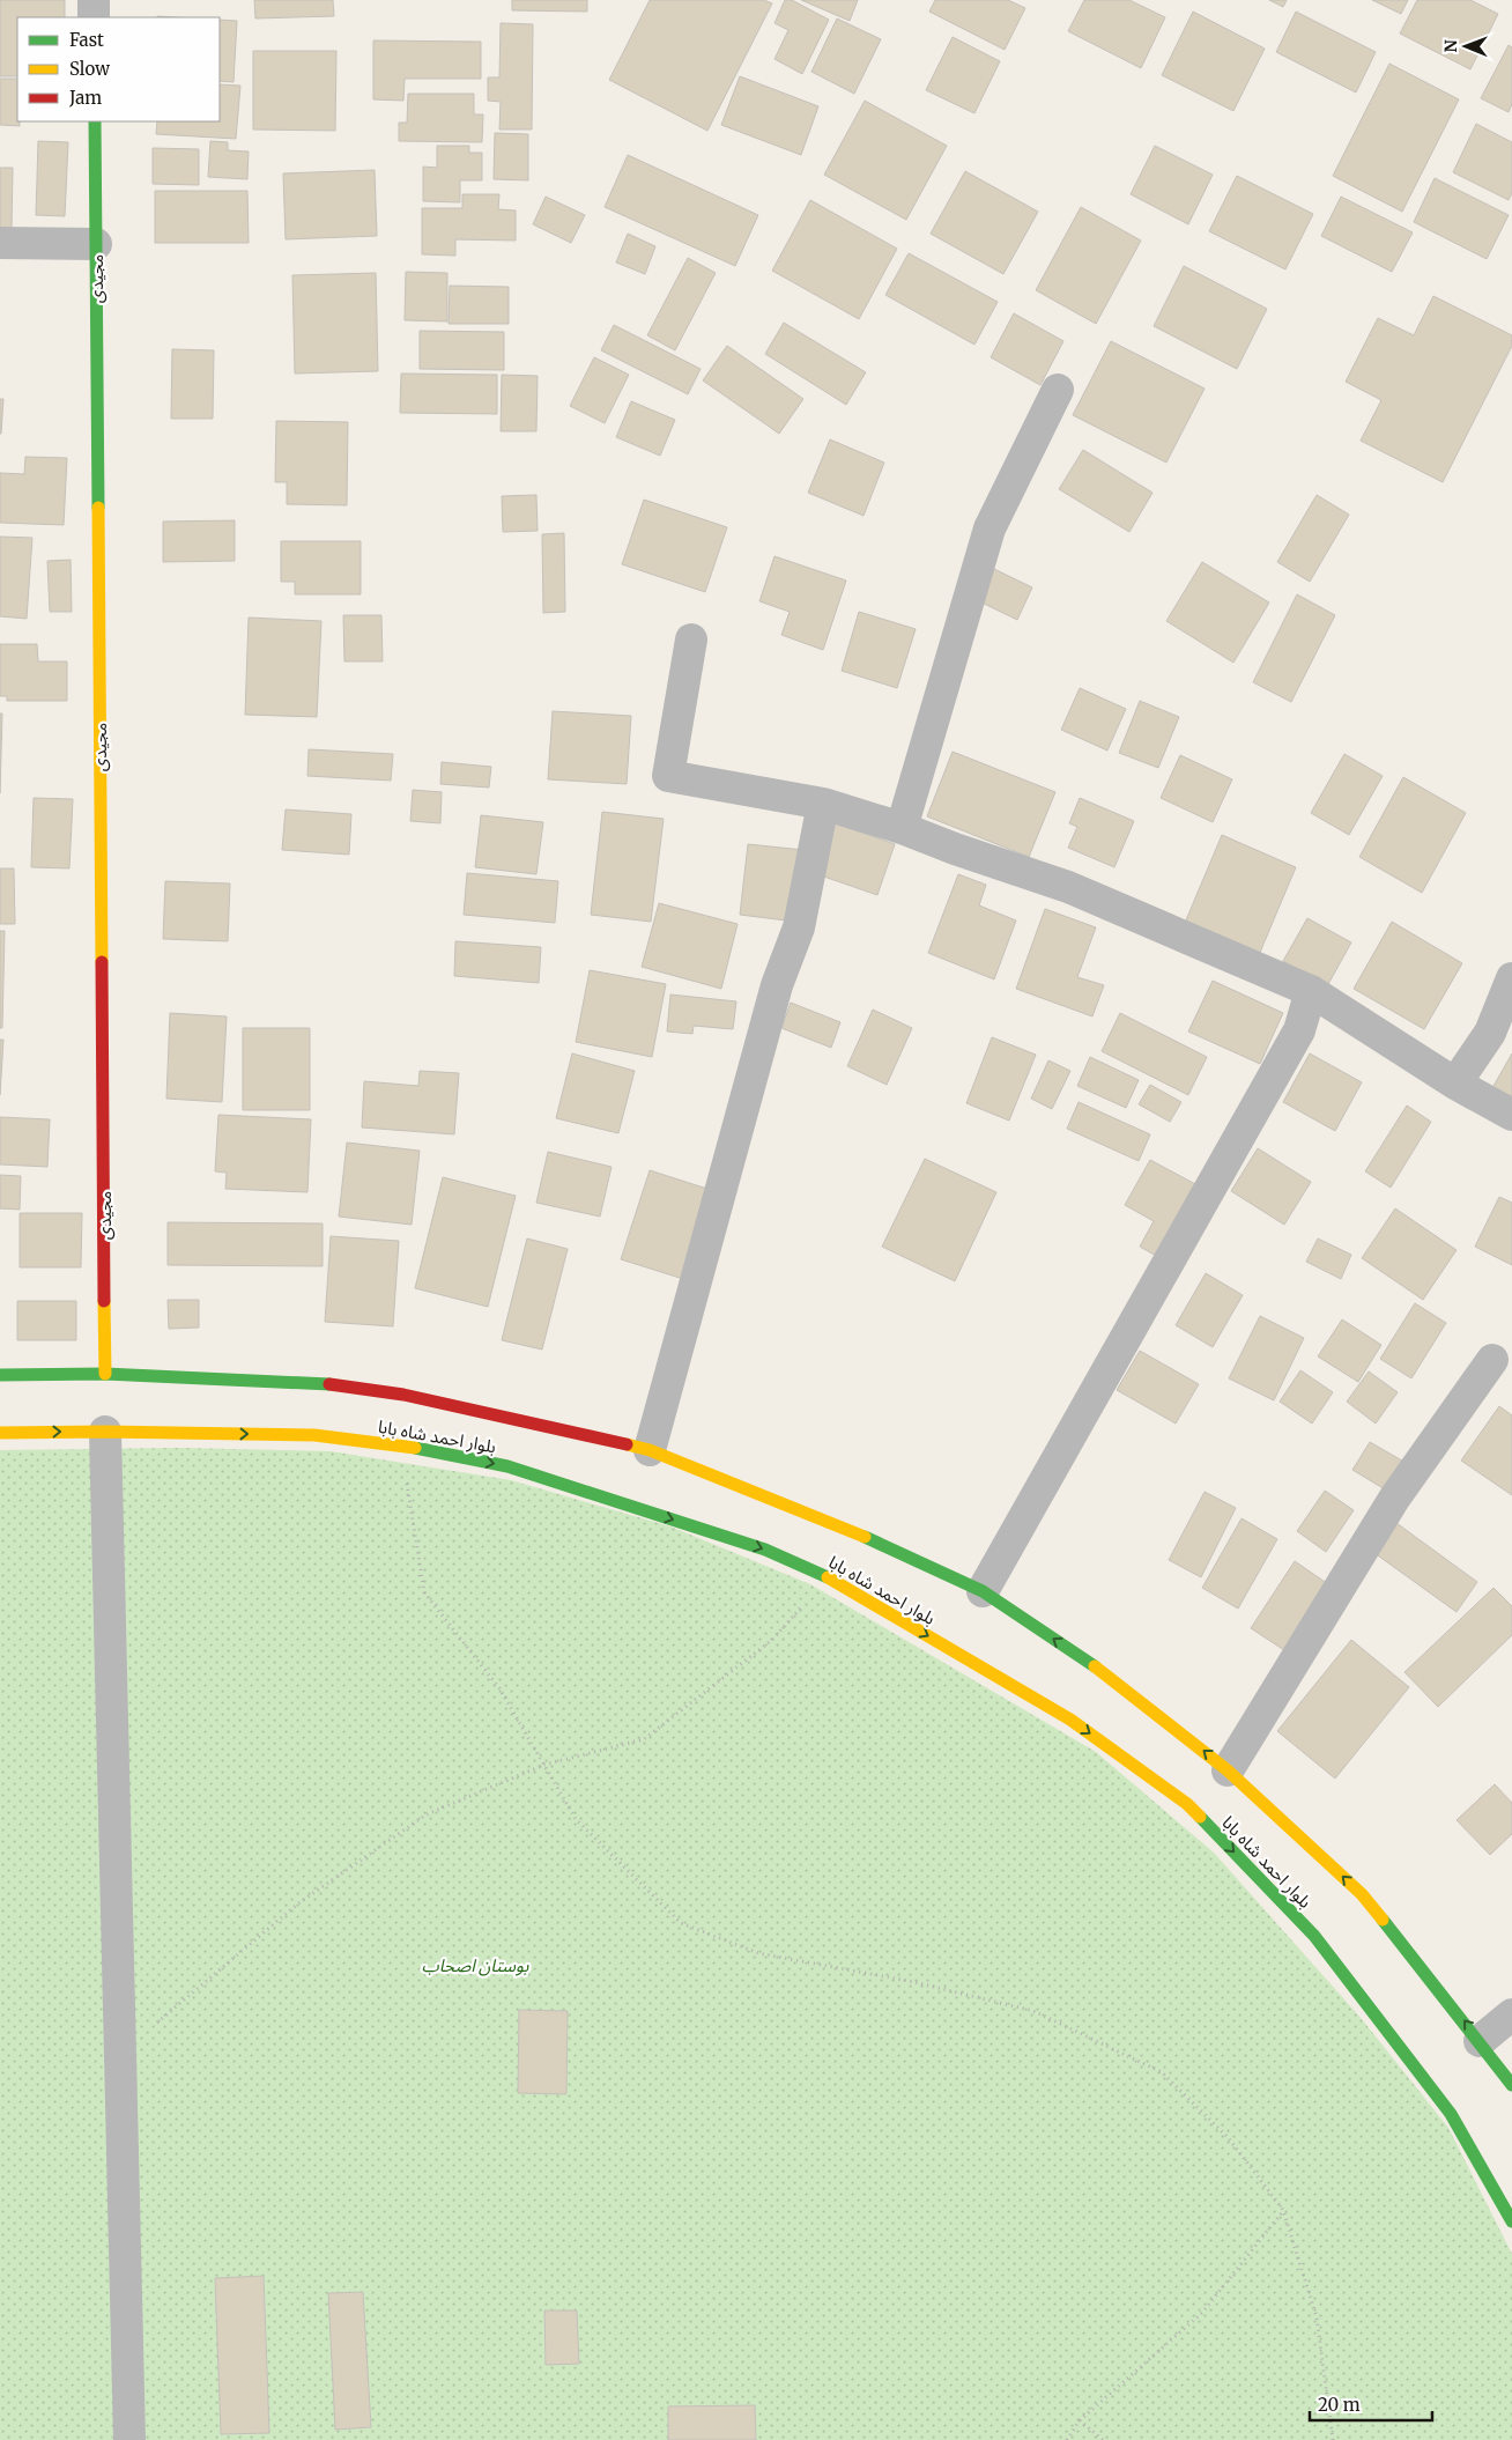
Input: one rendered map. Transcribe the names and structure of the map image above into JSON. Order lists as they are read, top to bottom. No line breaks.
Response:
{"streets":{"main road":["مجیدی","بلوار احمد شاه بابا"]},"crossings":[["مجیدی","بلوار احمد شاه بابا"]],"parks":["بوستان اصحاب"],"legend":["Fast","Slow","Jam"],"scale_bar":"20 m","north":"left"}
